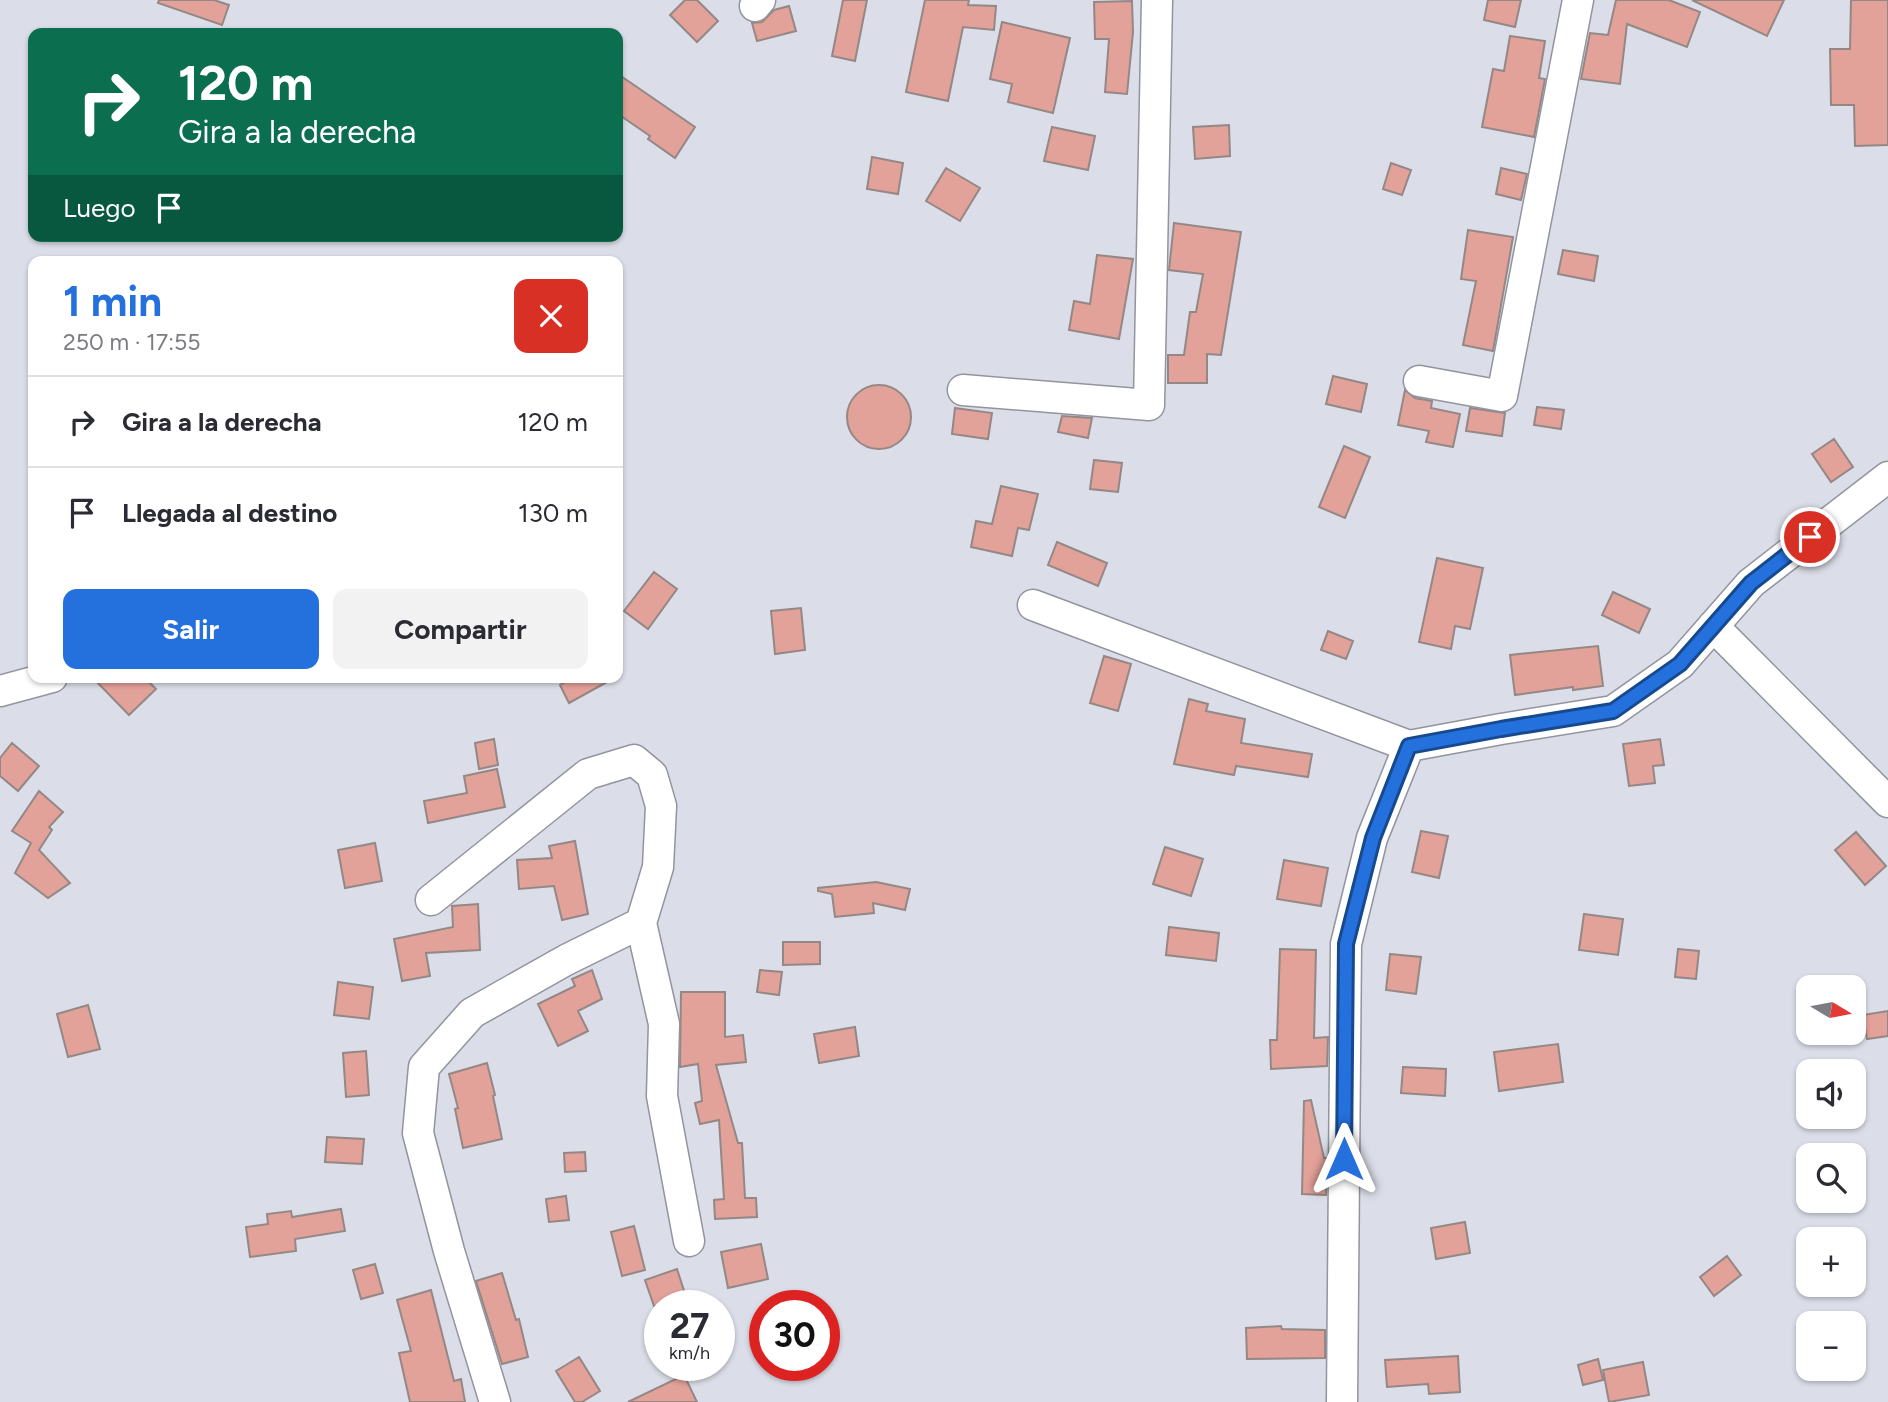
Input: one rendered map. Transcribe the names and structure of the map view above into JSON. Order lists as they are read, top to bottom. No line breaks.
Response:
{"north":"right","page":{"turn":["120 m","Gira a la derecha"],"then":"Luego","heading":["1 min","250 m · 17:55"],"list":[{"name":"Gira a la derecha","value":"120 m"},{"name":"Llegada al destino","value":"130 m"}],"buttons":["Salir","Compartir"],"map_buttons":["+","−"],"speed":"27 km/h","limit":"30"}}
